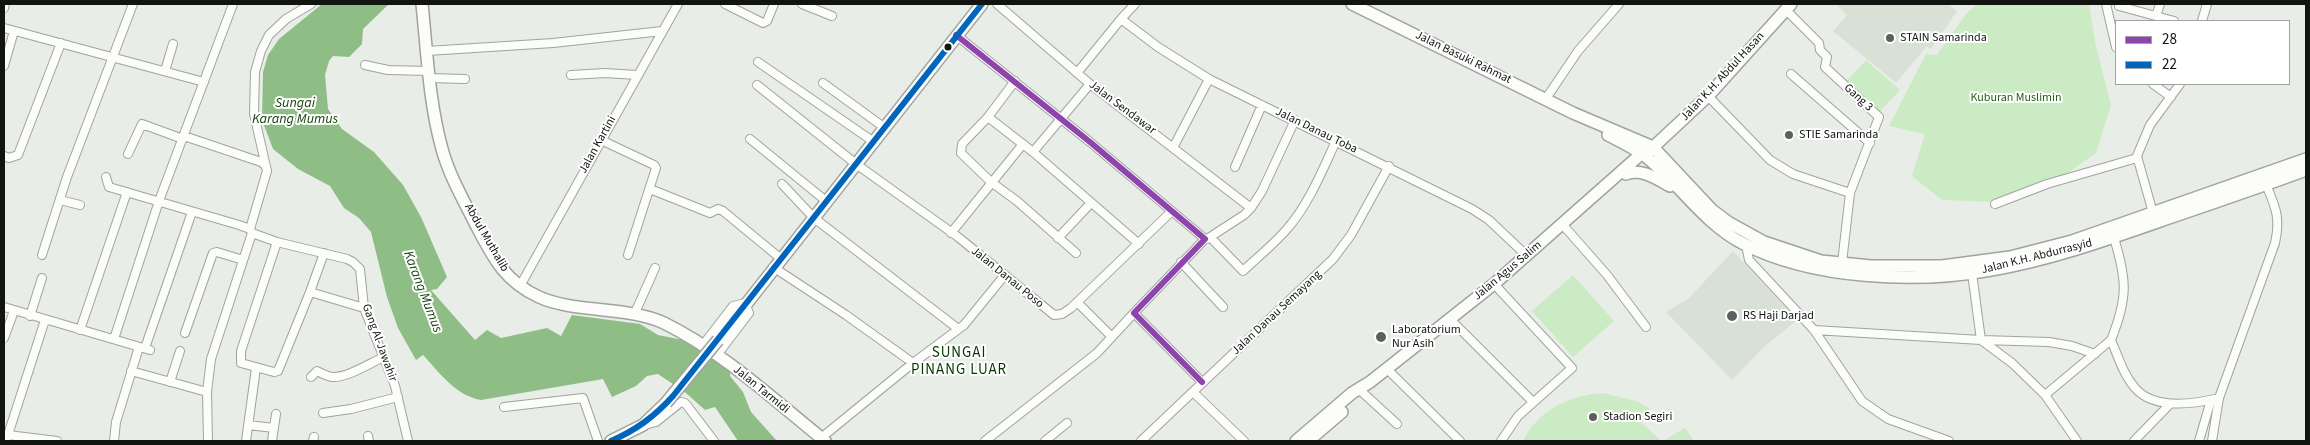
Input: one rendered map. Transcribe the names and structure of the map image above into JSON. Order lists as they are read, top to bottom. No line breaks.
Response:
{"streets":{"street":["Jalan Basuki Rahmat","Jalan K.H. Abdul Hasan","Gang 3","Jalan Sendawar","Jalan Danau Toba","Jalan Kartini","Abdul Muthalib","Jalan K.H. Abdurrasyid","Jalan Agus Salim","Jalan Danau Poso","Jalan Danau Semayang","Gang Al-Jawahir","Jalan Tarmidi"]},"crossings":[["Jalan Basuki Rahmat","Jalan K.H. Abdul Hasan"],["Jalan Basuki Rahmat","Jalan K.H. Abdurrasyid"],["Jalan Basuki Rahmat","Jalan Agus Salim"],["Jalan K.H. Abdul Hasan","Gang 3"],["Jalan K.H. Abdul Hasan","Jalan K.H. Abdurrasyid"],["Jalan K.H. Abdul Hasan","Jalan Agus Salim"],["Gang 3","Jalan K.H. Abdurrasyid"],["Jalan Danau Toba","Jalan Agus Salim"],["Jalan Danau Toba","Jalan Danau Semayang"],["Jalan Kartini","Abdul Muthalib"],["Abdul Muthalib","Jalan Tarmidi"],["Jalan K.H. Abdurrasyid","Jalan Agus Salim"]],"districts":["SUNGAI PINANG LUAR"],"water":["Sungai Karang Mumus","Karang Mumus"],"parks":["Kuburan Muslimin"],"places":["STAIN Samarinda","STIE Samarinda","RS Haji Darjad","Laboratorium Nur Asih","Stadion Segiri"],"lines":["transit line 22","transit line 28"],"legend":["28","22"]}
